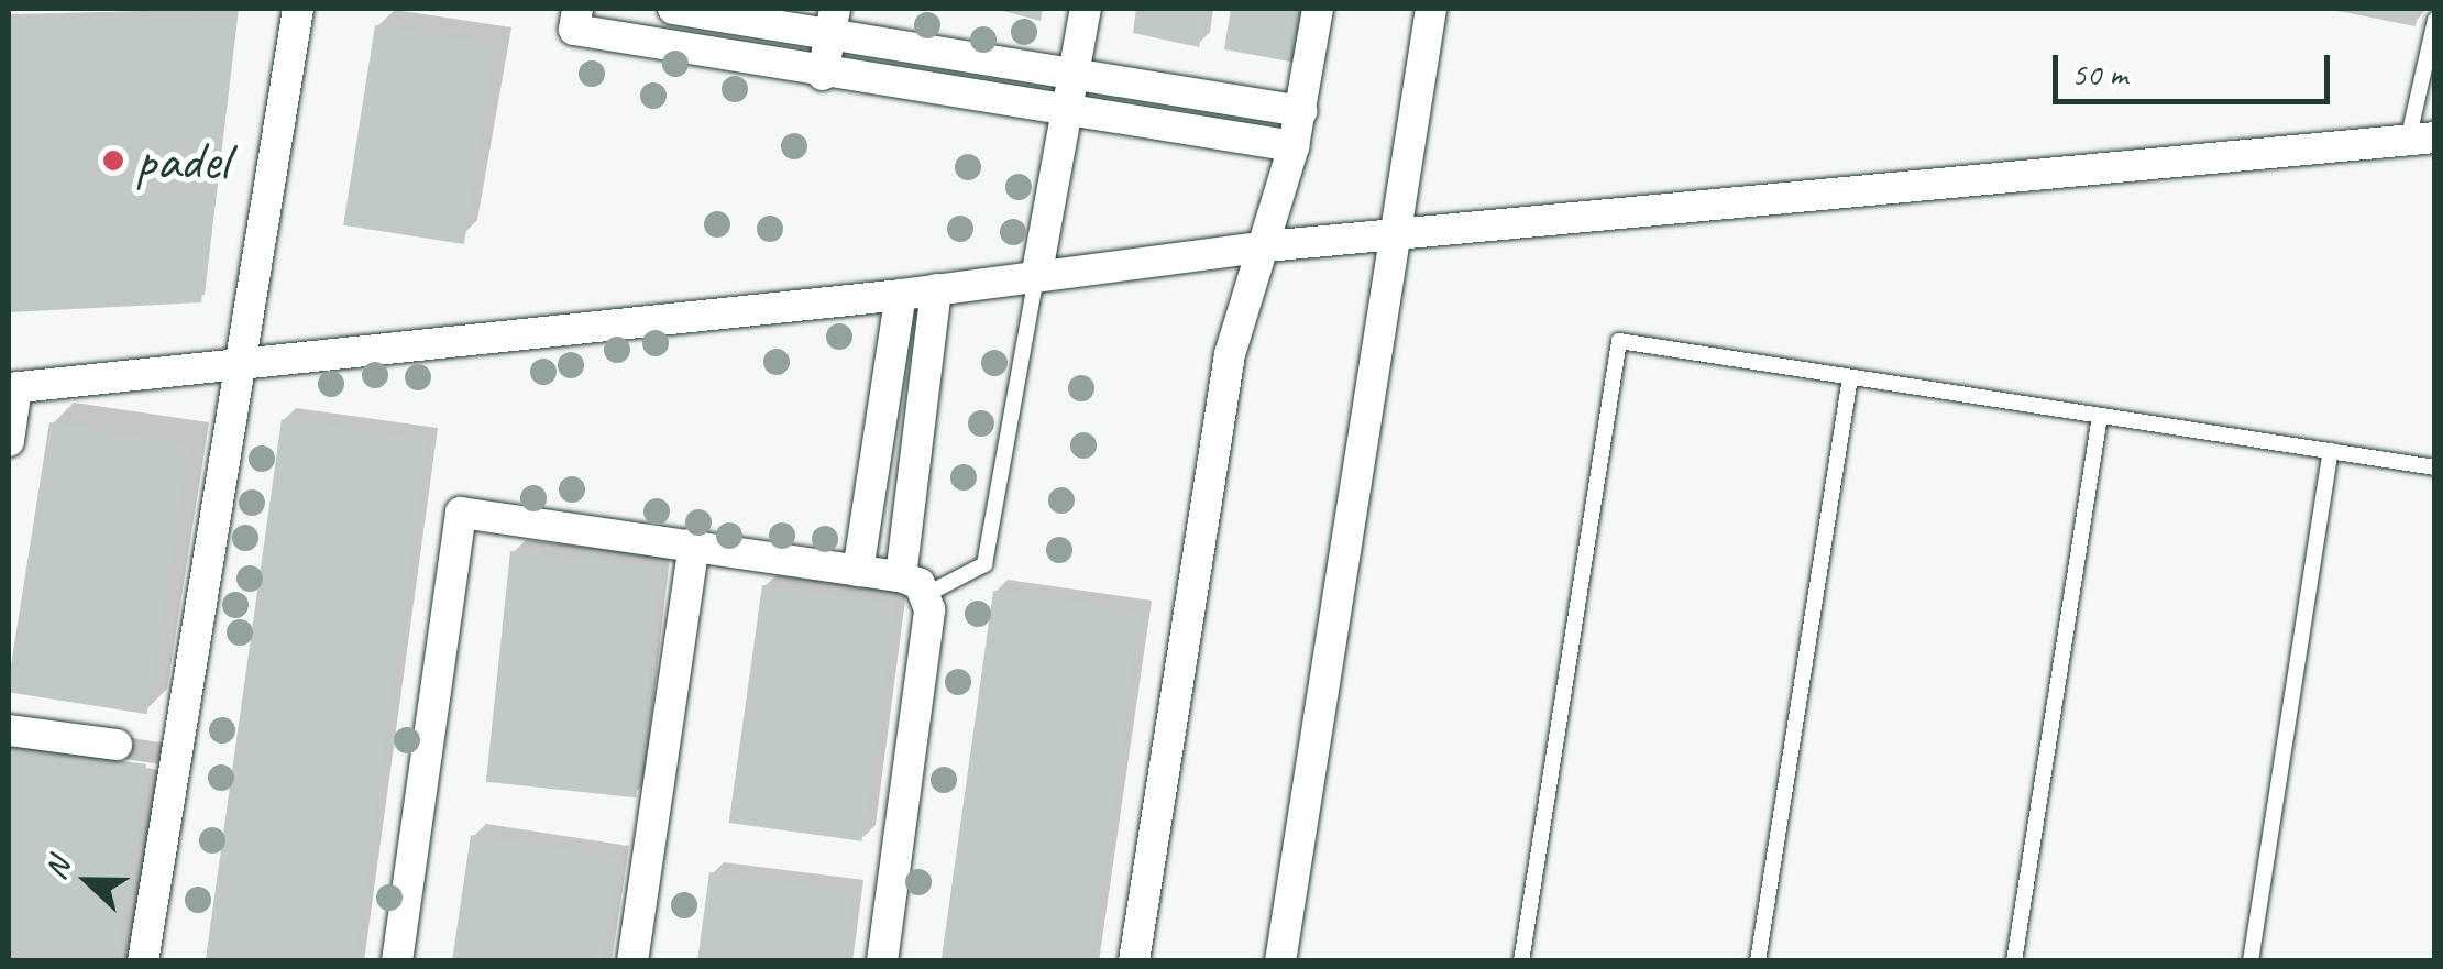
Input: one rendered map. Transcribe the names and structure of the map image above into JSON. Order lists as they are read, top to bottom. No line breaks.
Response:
{"places":["padel"],"scale_bar":"50 m","north":"left"}
